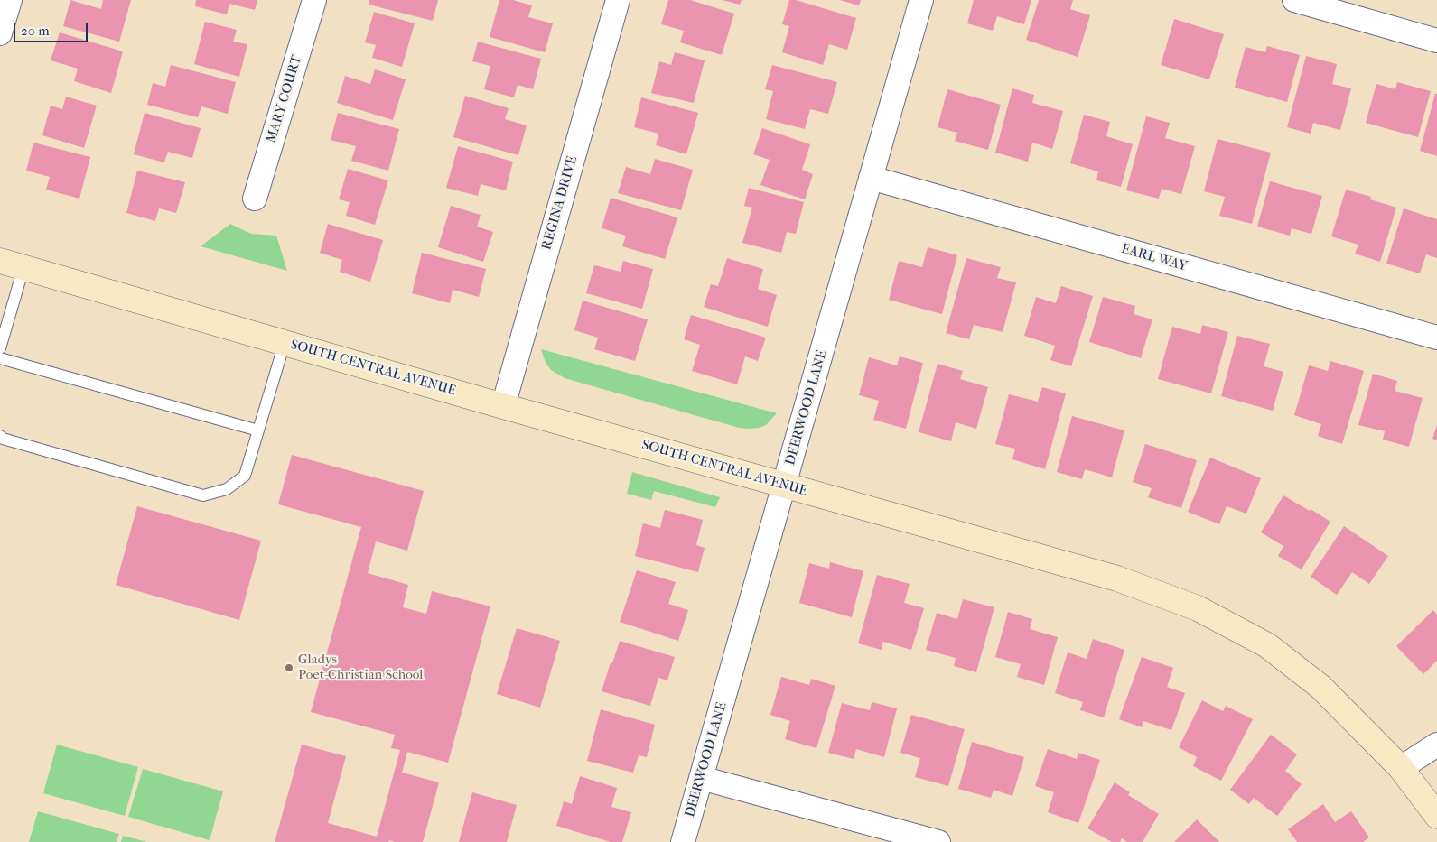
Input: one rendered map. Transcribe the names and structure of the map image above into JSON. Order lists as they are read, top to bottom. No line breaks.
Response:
{"streets":{"street":["MARY COURT","REGINA DRIVE","EARL WAY","SOUTH CENTRAL AVENUE","DEERWOOD LANE"]},"crossings":[["REGINA DRIVE","SOUTH CENTRAL AVENUE"],["EARL WAY","DEERWOOD LANE"],["SOUTH CENTRAL AVENUE","DEERWOOD LANE"]],"places":["Gladys Poet-Christian School"],"scale_bar":"20 m"}
